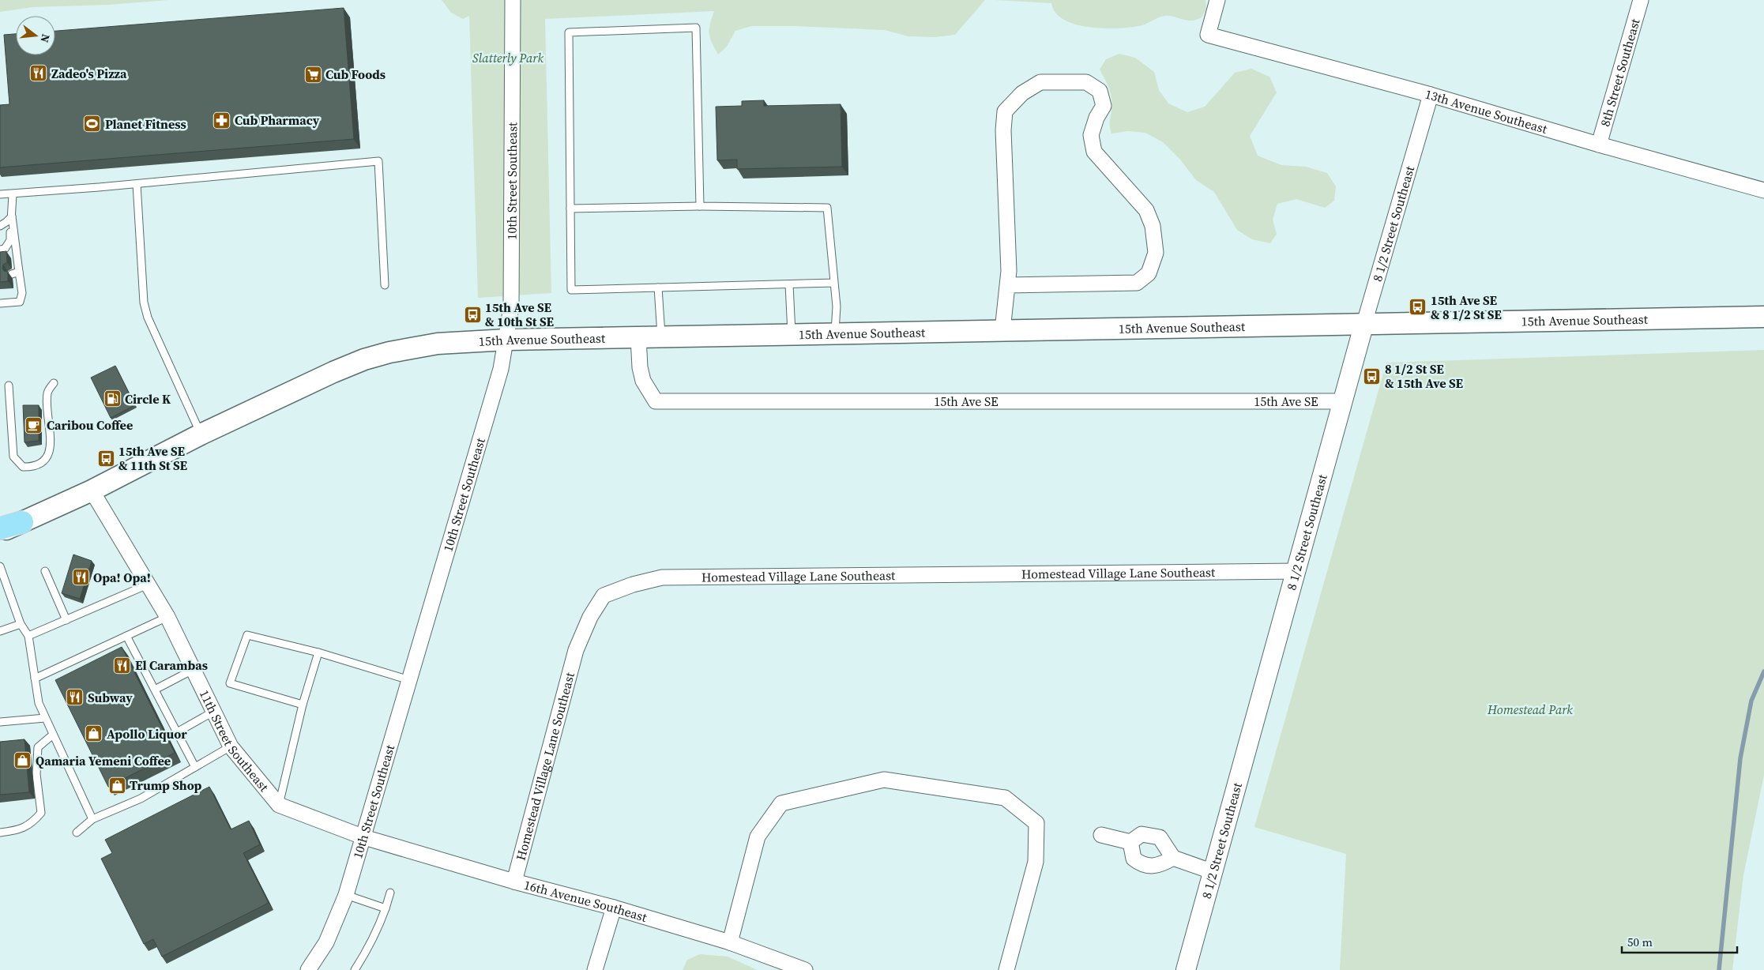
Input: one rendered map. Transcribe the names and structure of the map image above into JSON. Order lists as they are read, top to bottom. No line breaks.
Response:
{"streets":{"main road":["15th Avenue Southeast"],"street":["8th Street Southeast","13th Avenue Southeast","10th Street Southeast","8 1/2 Street Southeast","15th Ave SE","Homestead Village Lane Southeast","11th Street Southeast","16th Avenue Southeast"]},"crossings":[["8th Street Southeast","13th Avenue Southeast"],["13th Avenue Southeast","8 1/2 Street Southeast"],["10th Street Southeast","15th Avenue Southeast"],["10th Street Southeast","11th Street Southeast"],["10th Street Southeast","16th Avenue Southeast"],["8 1/2 Street Southeast","15th Avenue Southeast"],["8 1/2 Street Southeast","15th Ave SE"],["8 1/2 Street Southeast","Homestead Village Lane Southeast"],["15th Avenue Southeast","15th Ave SE"],["15th Avenue Southeast","11th Street Southeast"],["Homestead Village Lane Southeast","16th Avenue Southeast"],["11th Street Southeast","16th Avenue Southeast"]],"parks":["Slatterly Park","Homestead Park"],"places":{"restaurant":["Zadeo's Pizza","Opa! Opa!","El Carambas","Subway"],"supermarket":["Cub Foods"],"pharmacy":["Cub Pharmacy"],"sports":["Planet Fitness"],"bus stop":["15th Ave SE & 8 1/2 St SE","15th Ave SE & 10th St SE","8 1/2 St SE & 15th Ave SE","15th Ave SE & 11th St SE"],"fuel station":["Circle K"],"cafe":["Caribou Coffee"],"shop":["Apollo Liquor","Qamaria Yemeni Coffee","Trump Shop"]},"scale_bar":"50 m","north":"right"}
